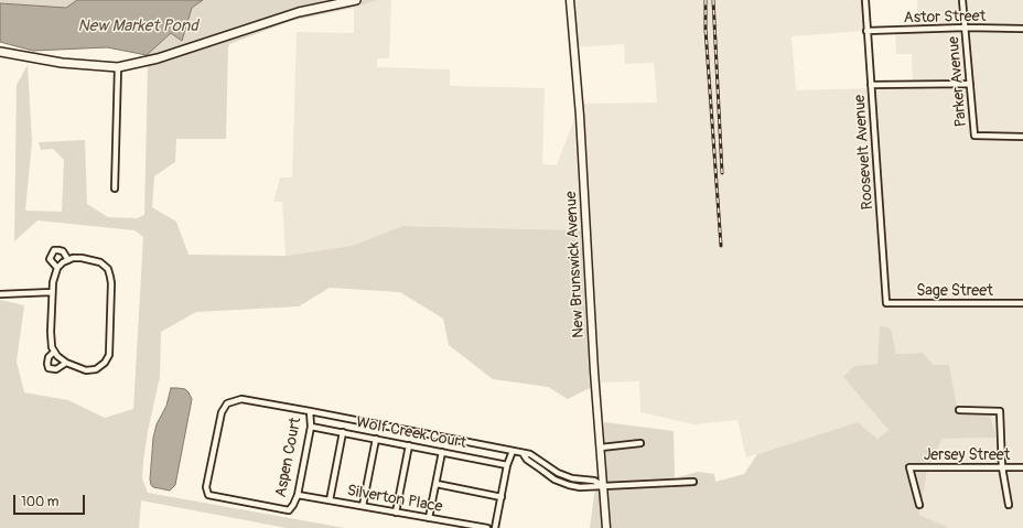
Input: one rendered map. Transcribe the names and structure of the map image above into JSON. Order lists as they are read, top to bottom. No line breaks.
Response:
{"streets":{"street":["Astor Street","Parker Avenue","Roosevelt Avenue","New Brunswick Avenue","Sage Street","Wolf Creek Court","Jersey Street","Aspen Court","Silverton Place"]},"crossings":[["Astor Street","Parker Avenue"],["Astor Street","Roosevelt Avenue"],["Roosevelt Avenue","Sage Street"],["New Brunswick Avenue","Aspen Court"],["Wolf Creek Court","Aspen Court"],["Aspen Court","Silverton Place"]],"water":["New Market Pond"],"scale_bar":"100 m"}
